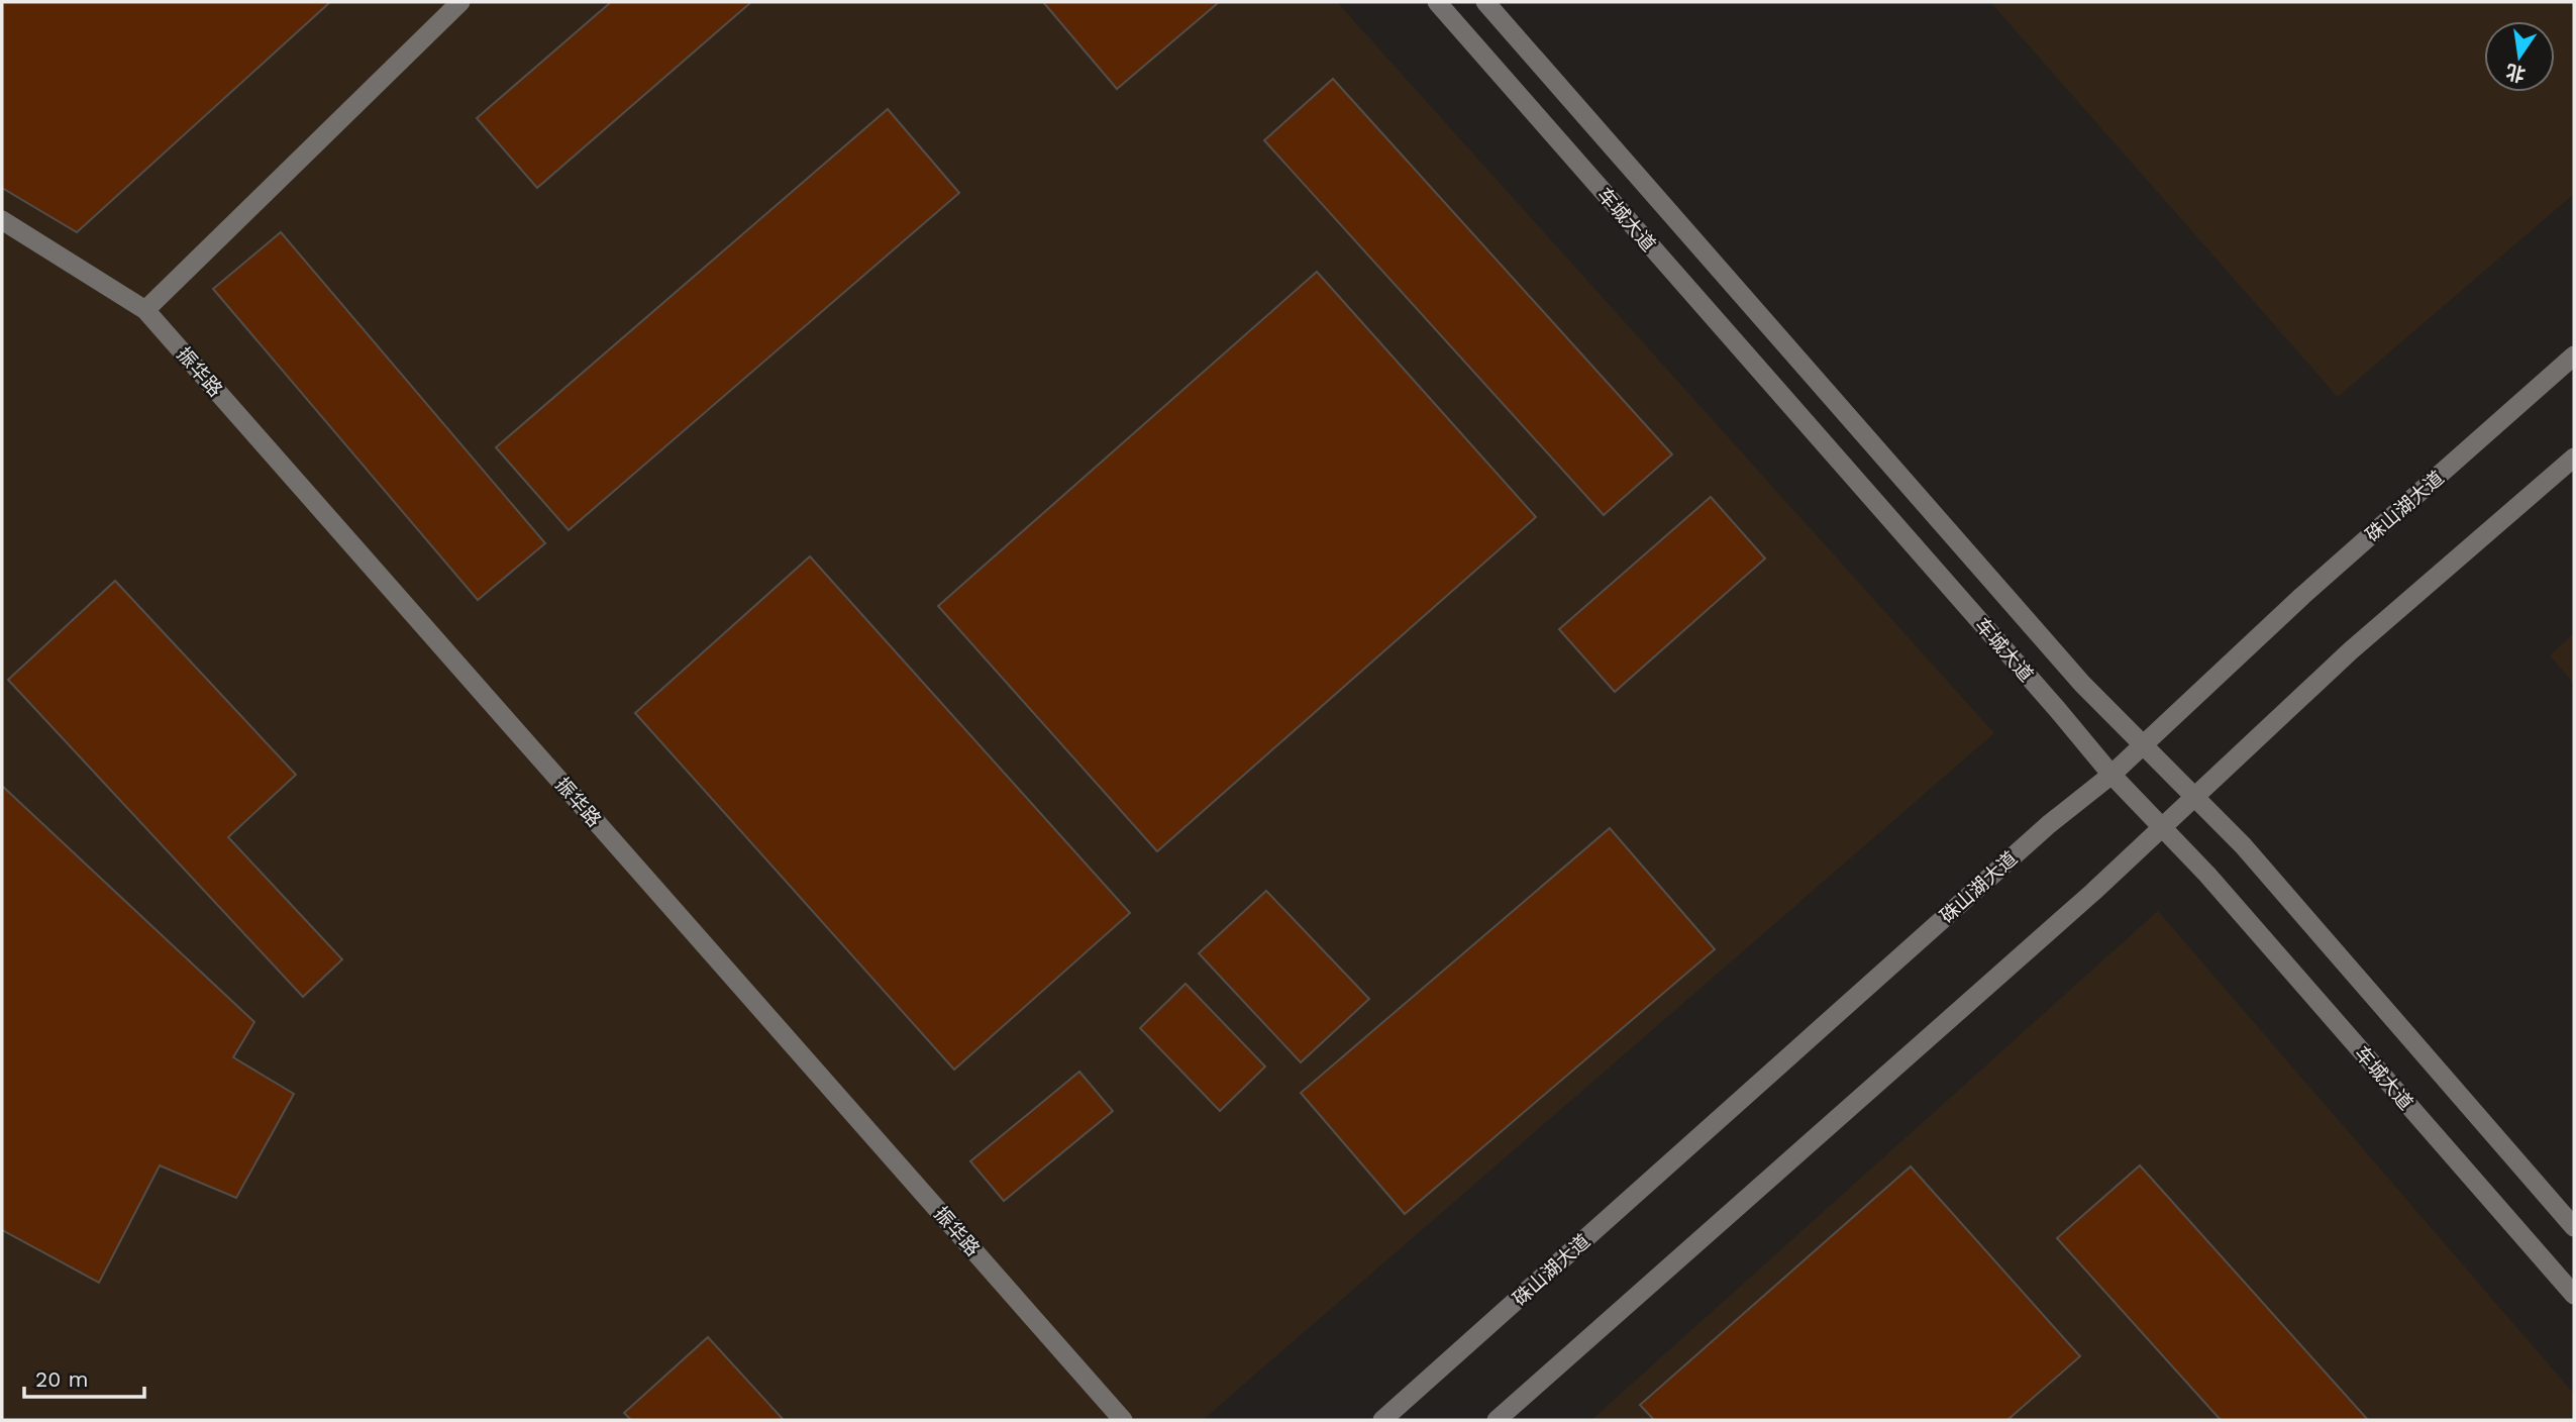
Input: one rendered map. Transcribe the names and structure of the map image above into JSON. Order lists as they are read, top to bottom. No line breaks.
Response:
{"streets":{"street":["车城大道","振华路","硃山湖大道"]},"crossings":[["车城大道","硃山湖大道"]],"scale_bar":"20 m","north":"bottom"}
